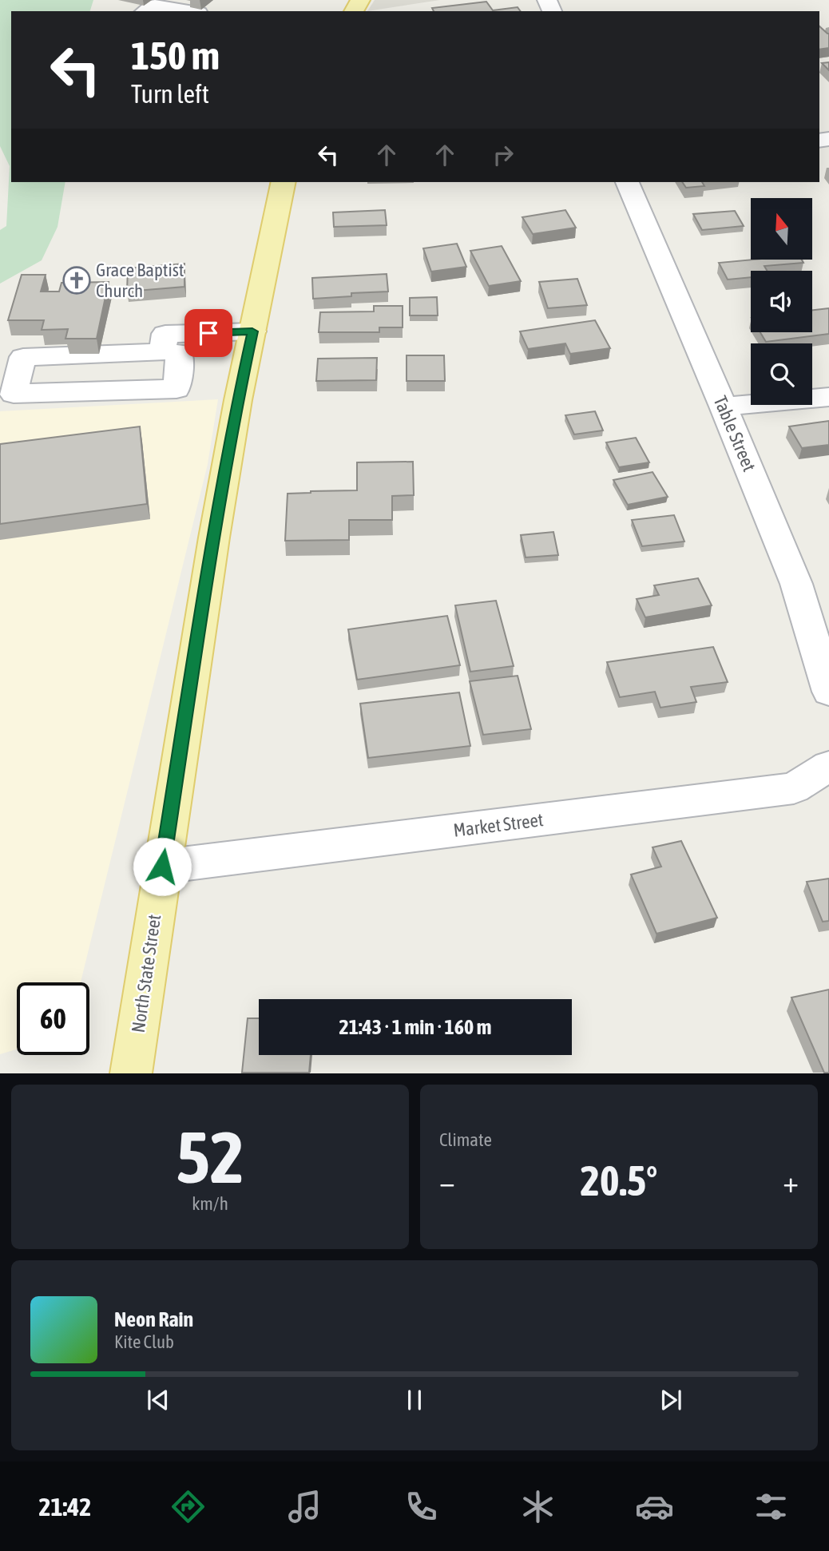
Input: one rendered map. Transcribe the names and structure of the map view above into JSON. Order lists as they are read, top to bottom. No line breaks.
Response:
{"streets":{"main road":["North State Street"],"street":["Table Street","Market Street"]},"crossings":[["Market Street","North State Street"]],"places":{"church":["Grace Baptist Church"]},"north":"top","page":{"turn":["150 m","Turn left"],"limit":"60","trip":"21:43 · 1 min · 160 m","tile":[["52","km/h"],"Climate"],"heat":["−","20.5°","+"],"song":["Neon Rain","Kite Club"],"tabs":"21:42"}}
